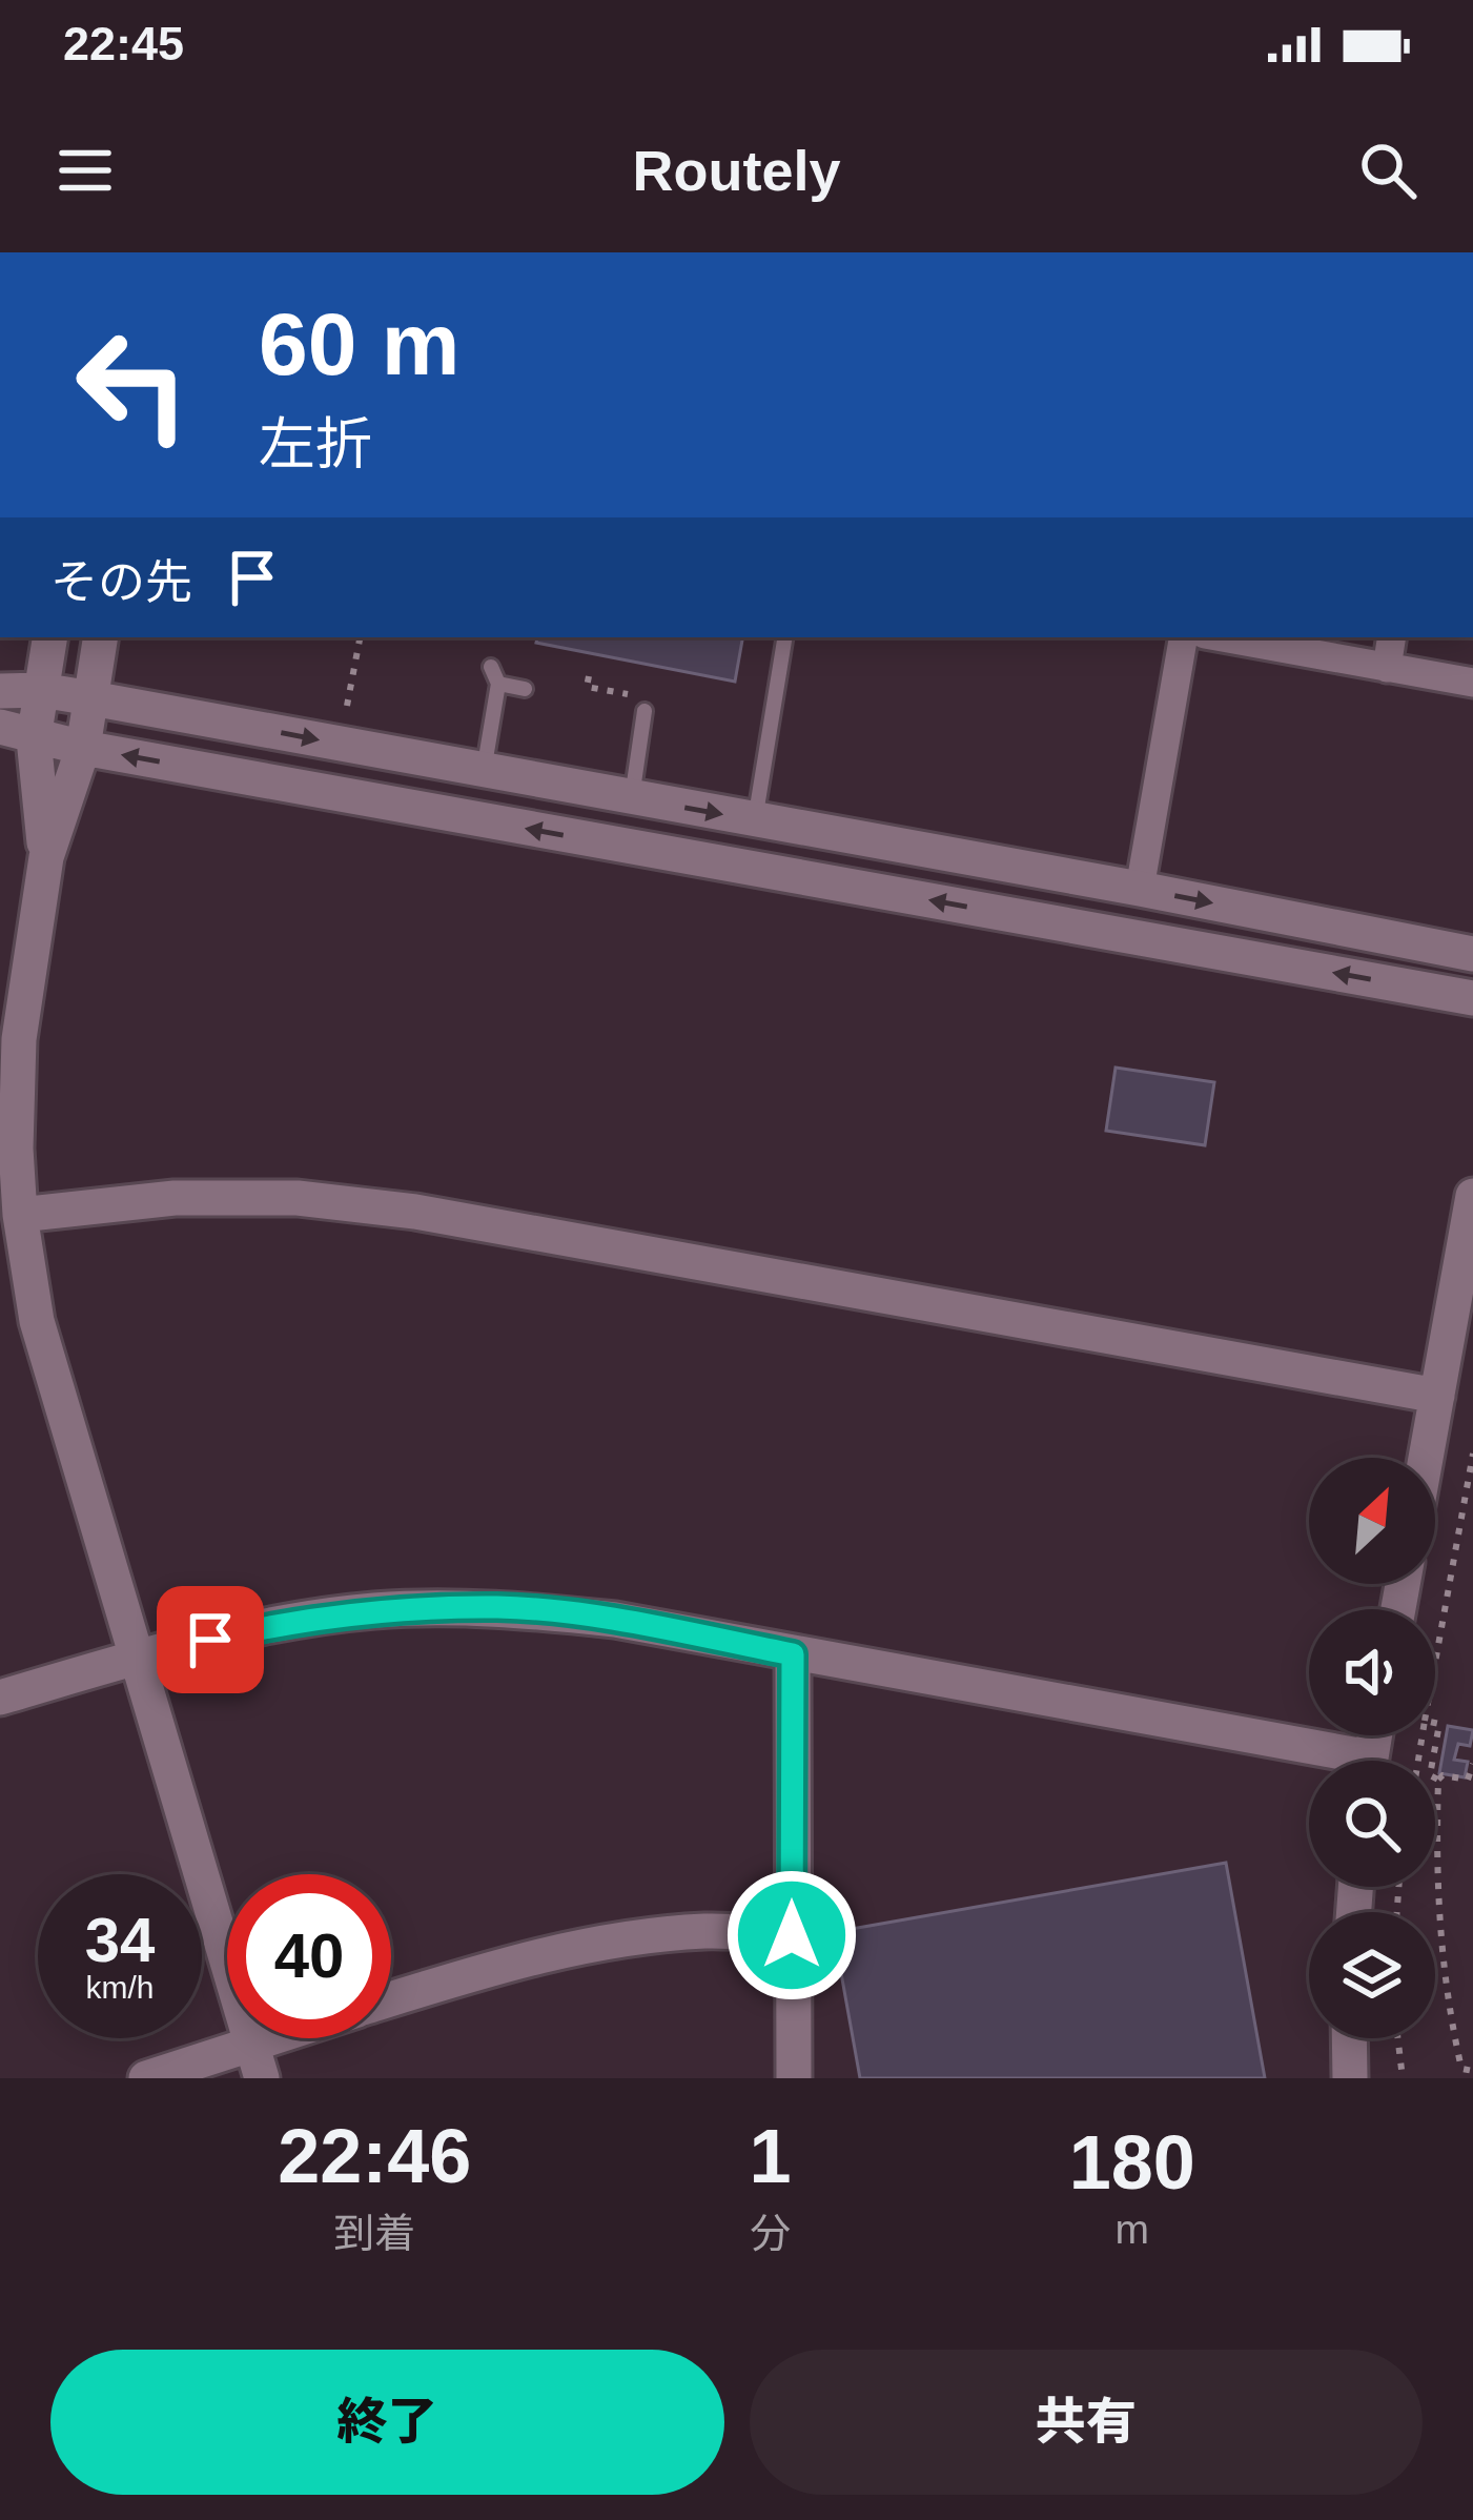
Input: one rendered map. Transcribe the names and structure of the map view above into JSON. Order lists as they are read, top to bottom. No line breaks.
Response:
{"north":"top right","page":{"status":"22:45","header":"Routely","turn":["60 m","左折"],"then":"その先","speed":"34 km/h","limit":"40","eta":["22:46","到着","1","分","180","m"],"buttons":["終了","共有"]}}
